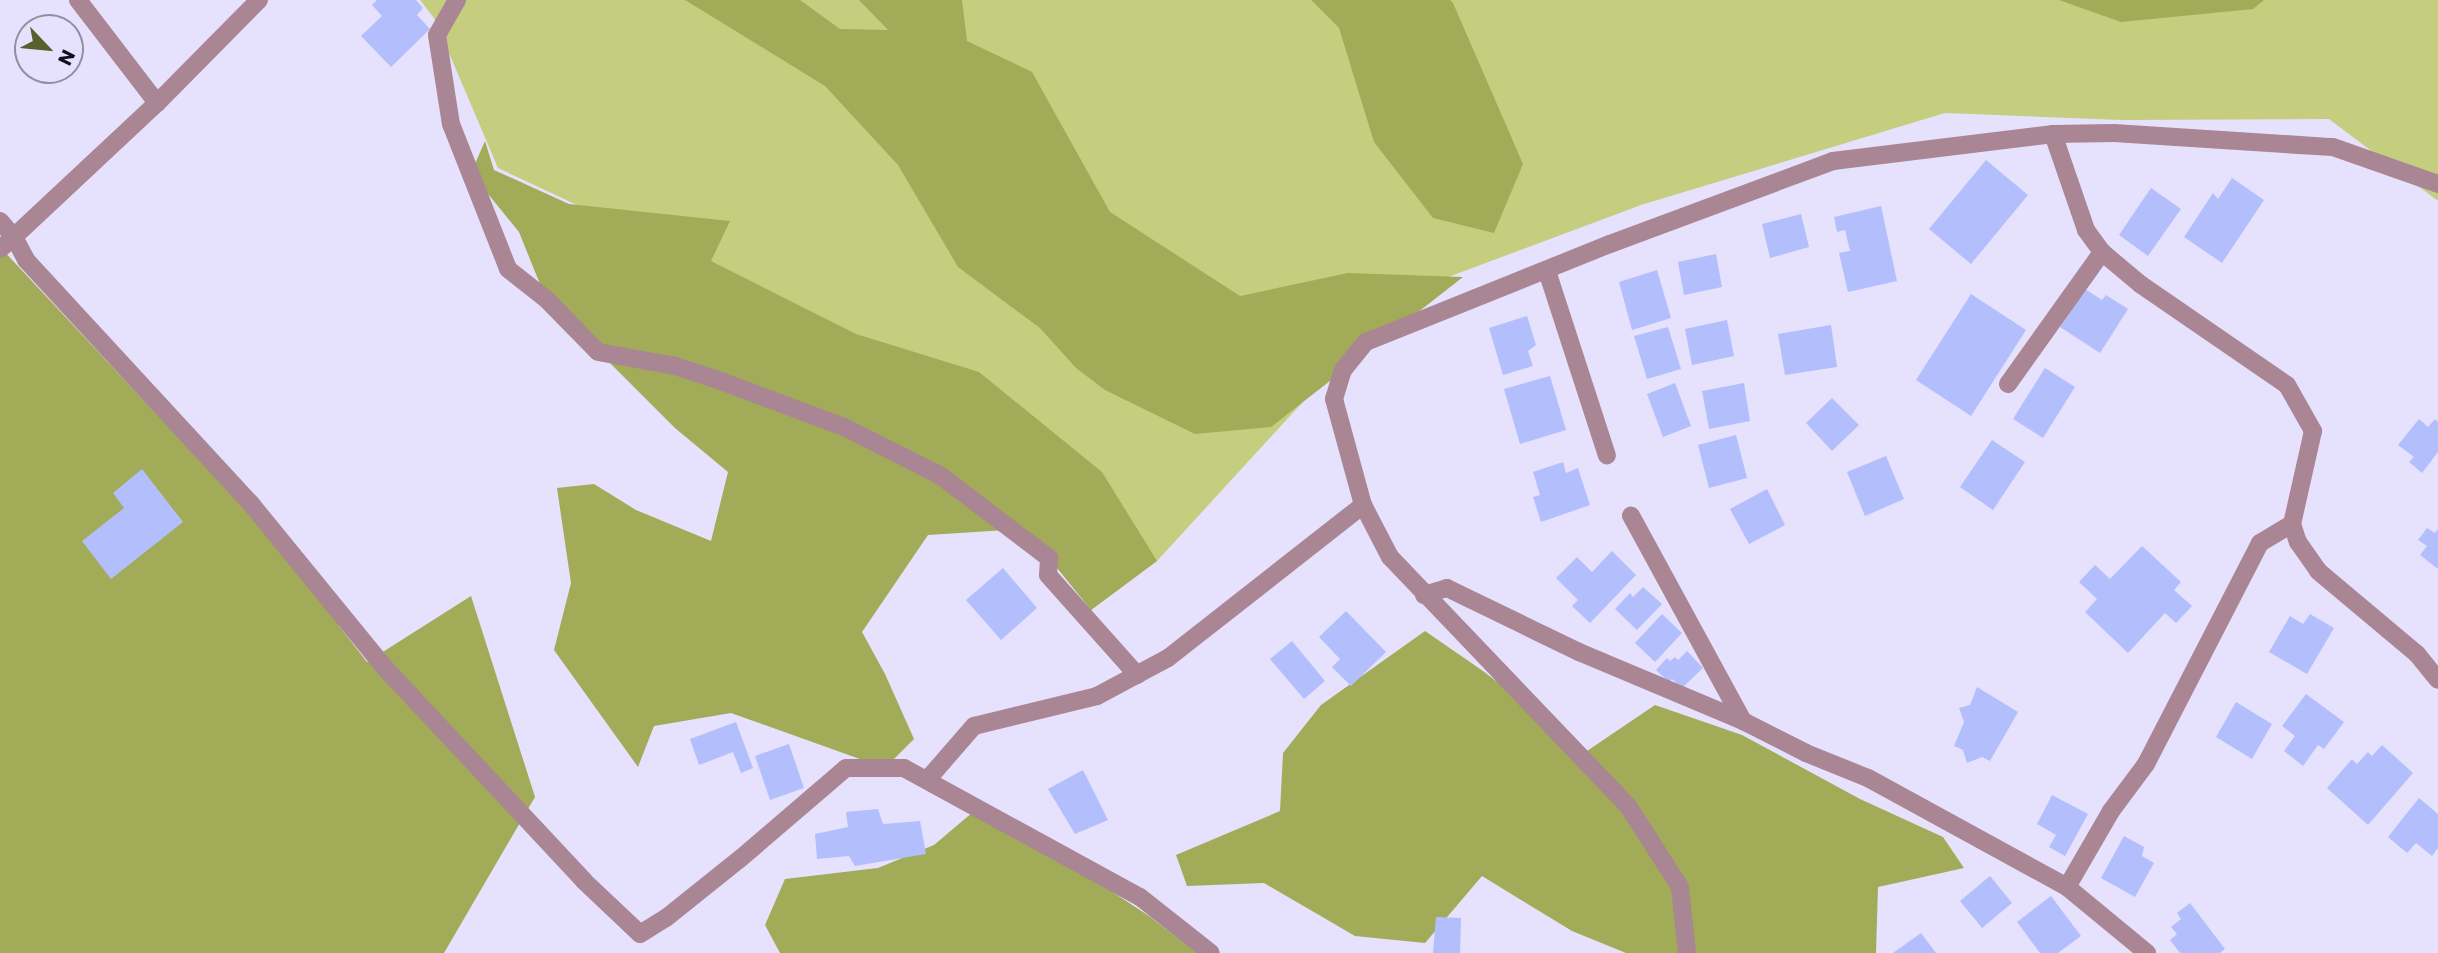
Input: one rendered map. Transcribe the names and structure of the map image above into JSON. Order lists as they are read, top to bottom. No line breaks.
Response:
{"north":"bottom right"}
